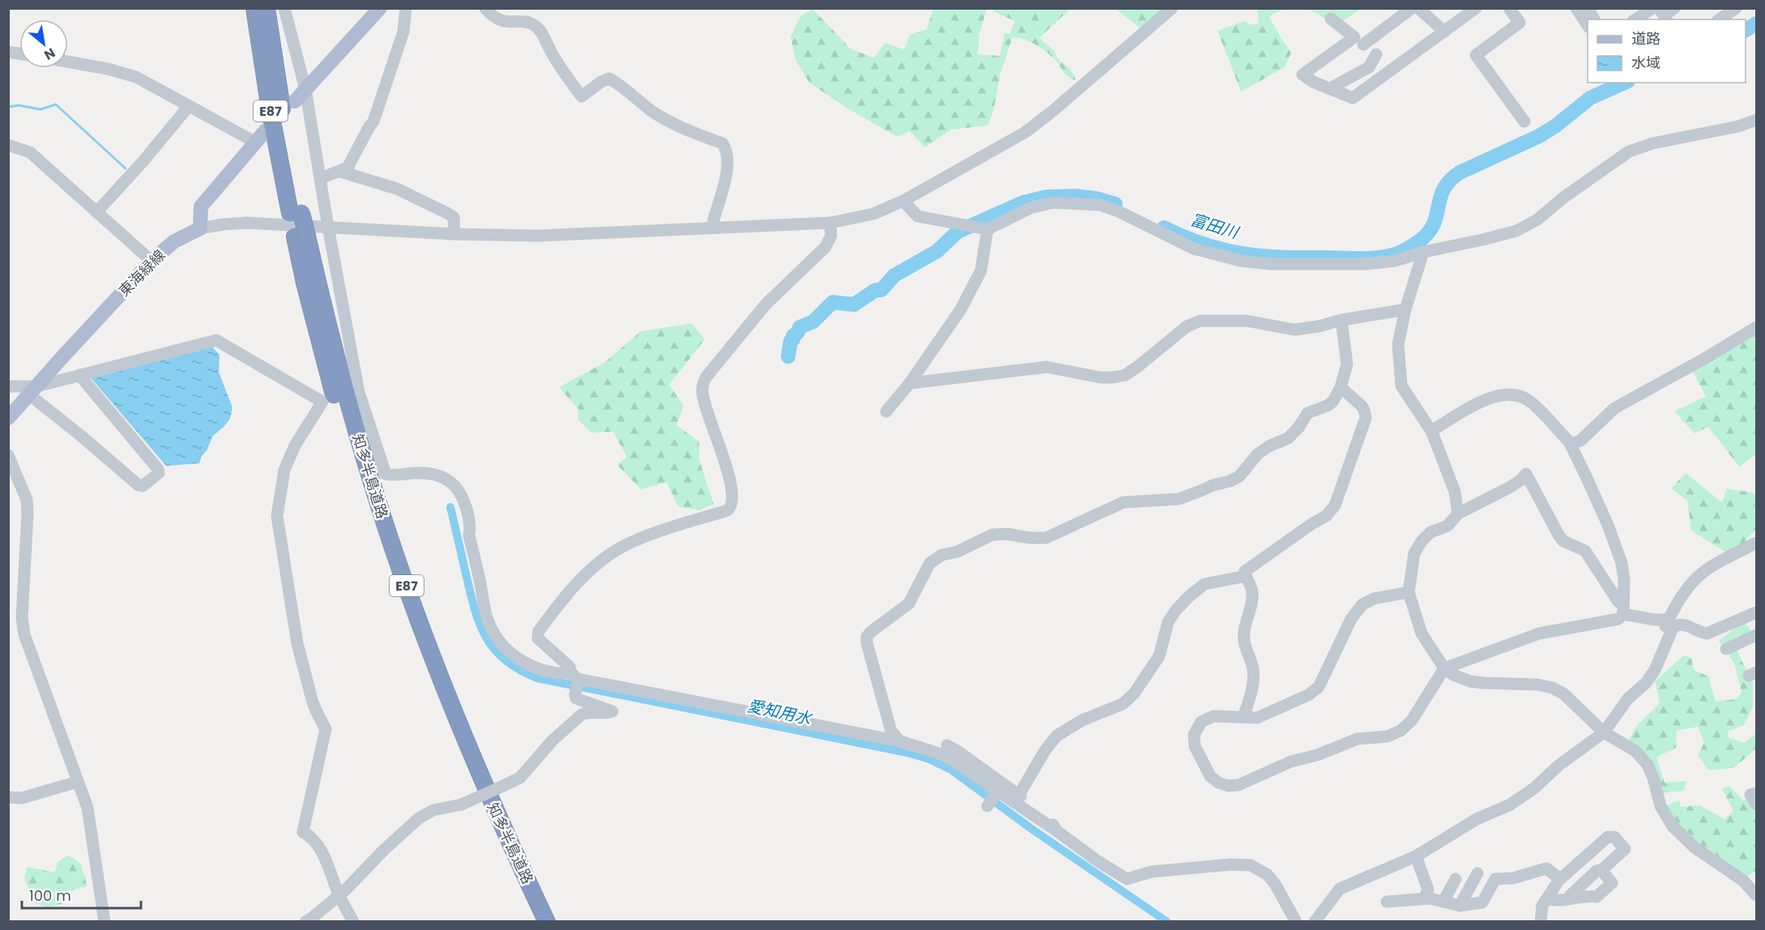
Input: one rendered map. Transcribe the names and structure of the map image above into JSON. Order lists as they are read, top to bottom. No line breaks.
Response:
{"streets":{"highway":["E87","知多半島道路"],"main road":["東海緑線"]},"water":["富田川","愛知用水"],"legend":["道路","水域"],"scale_bar":"100 m","north":"bottom right"}
